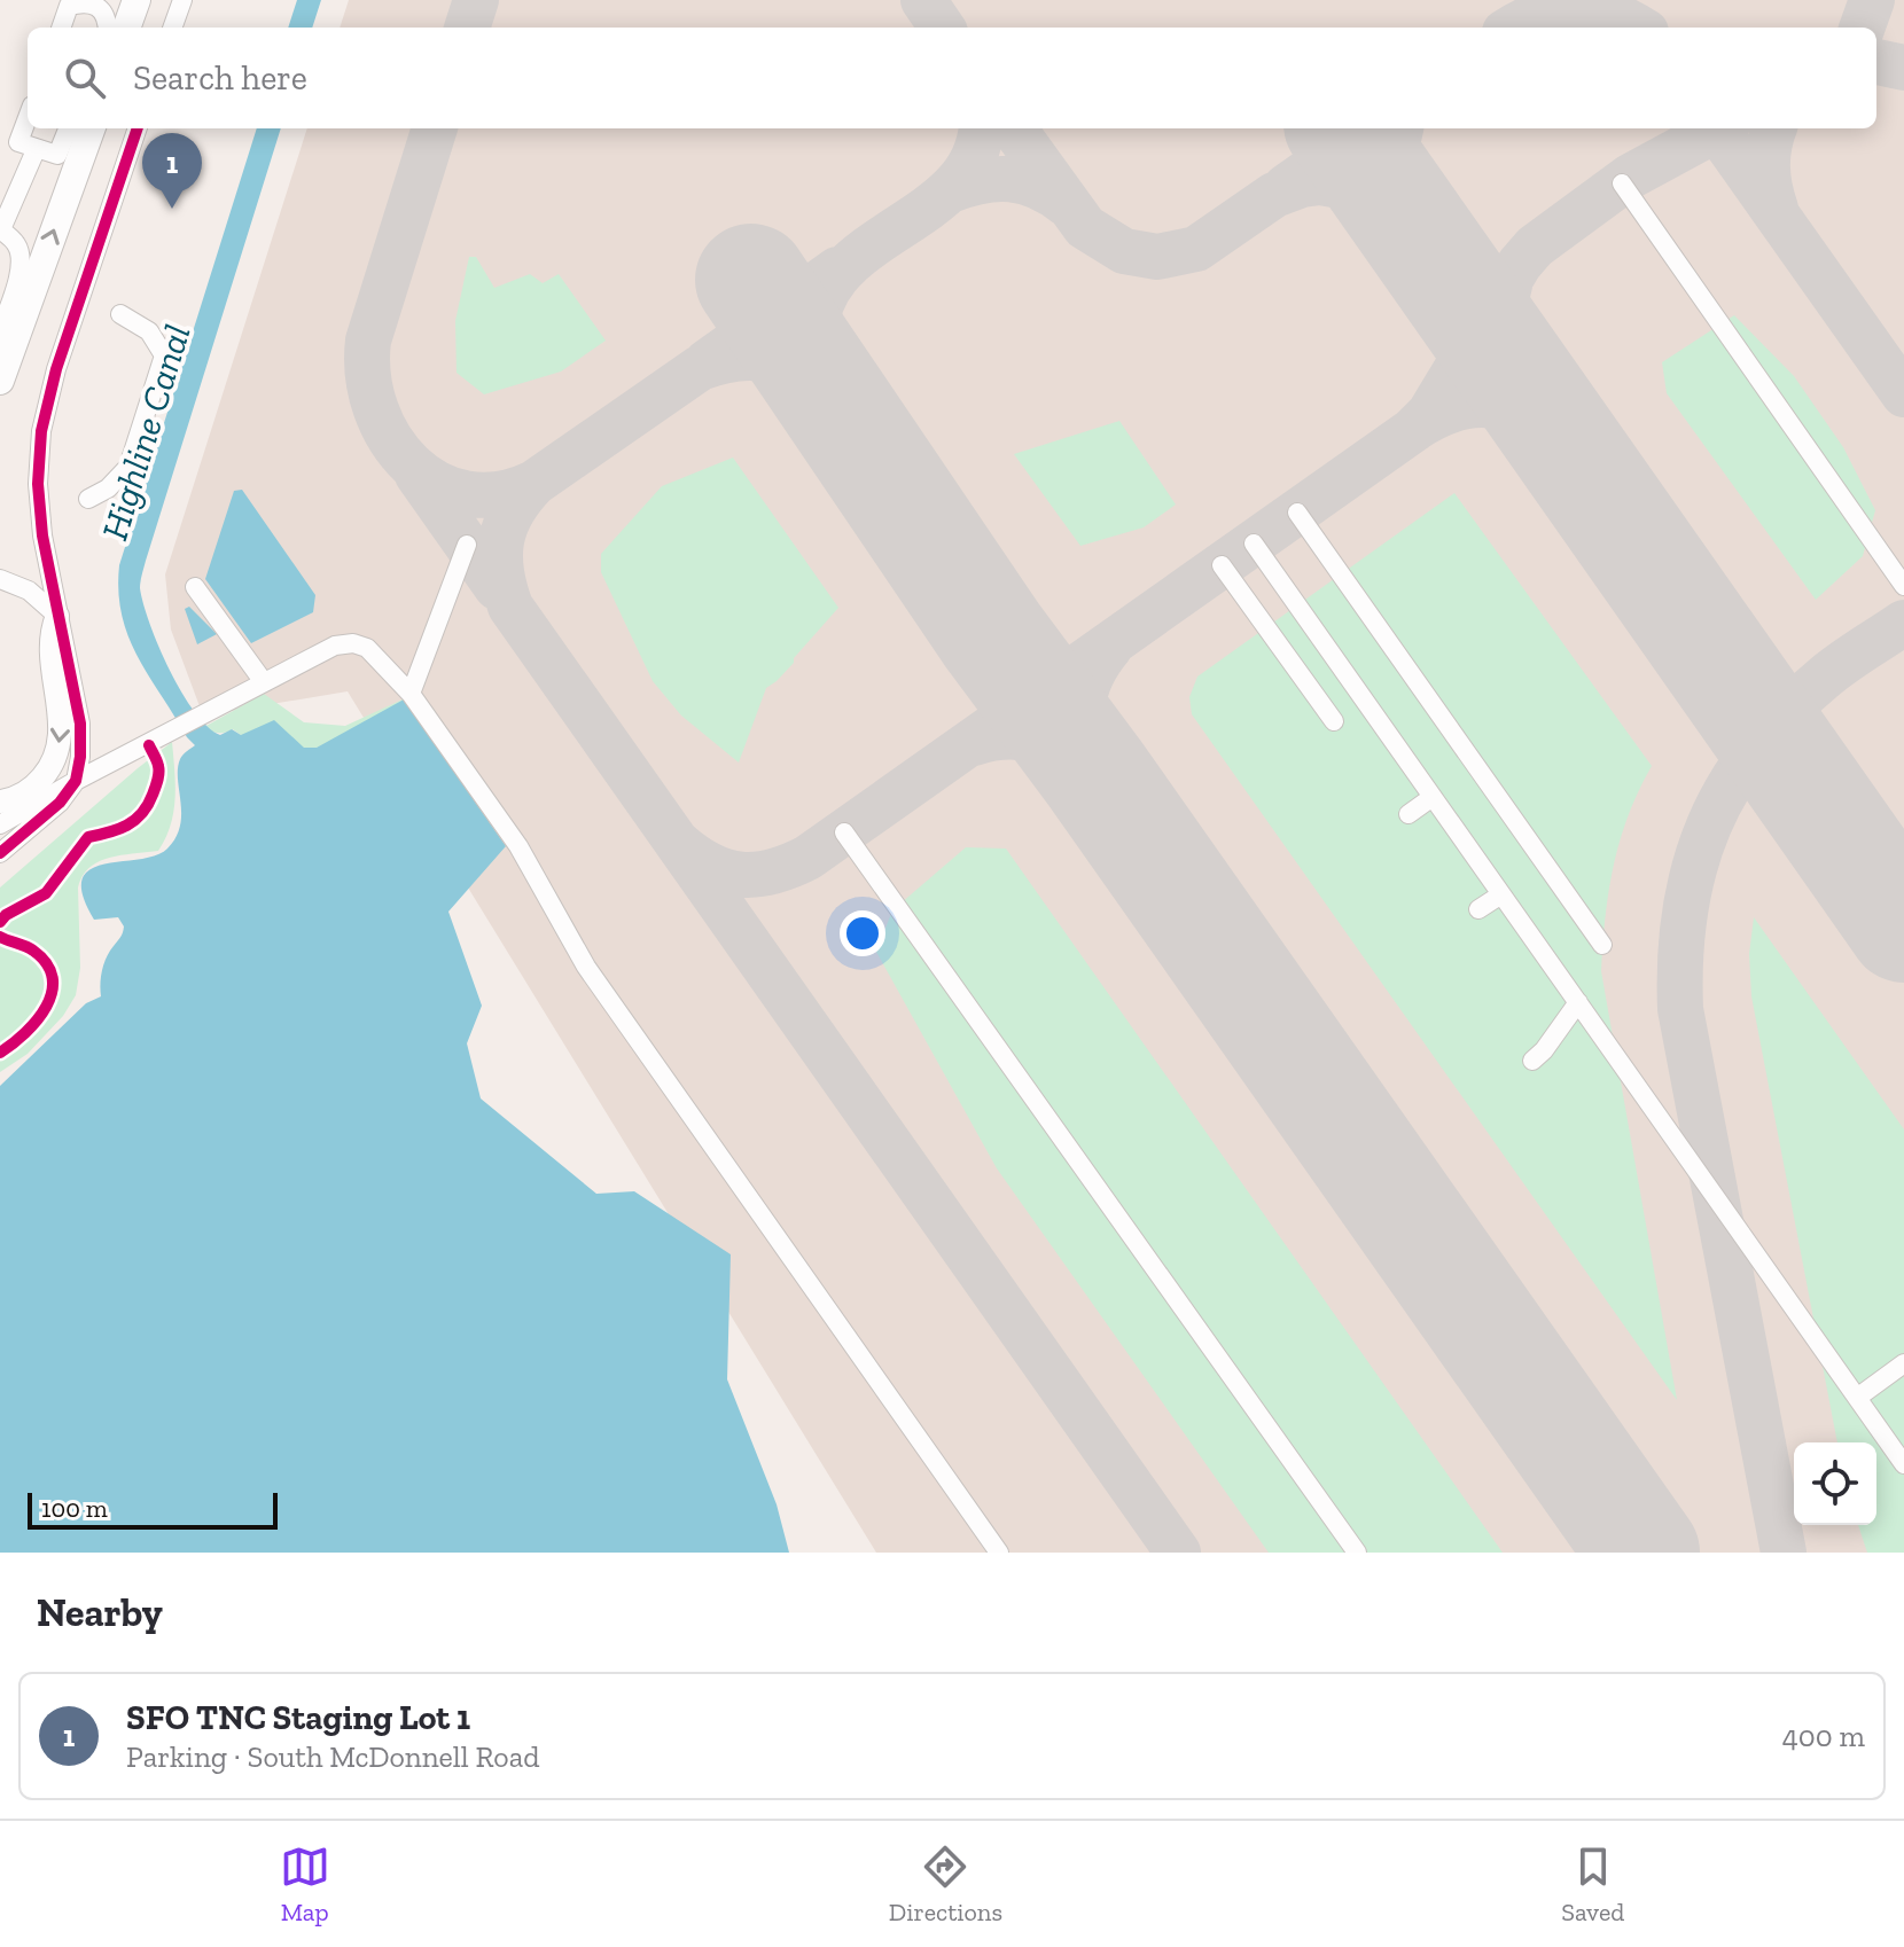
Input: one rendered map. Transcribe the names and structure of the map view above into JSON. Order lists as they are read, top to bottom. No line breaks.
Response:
{"water":["Highline Canal"],"scale_bar":"100 m","page":{"search":"Search here","pins":"1","scale":"100 m","heading":"Nearby","list":[{"mark":"1","name":"SFO TNC Staging Lot 1","note":"Parking · South McDonnell Road","value":"400 m"}],"nav":["Map","Directions","Saved"]}}
